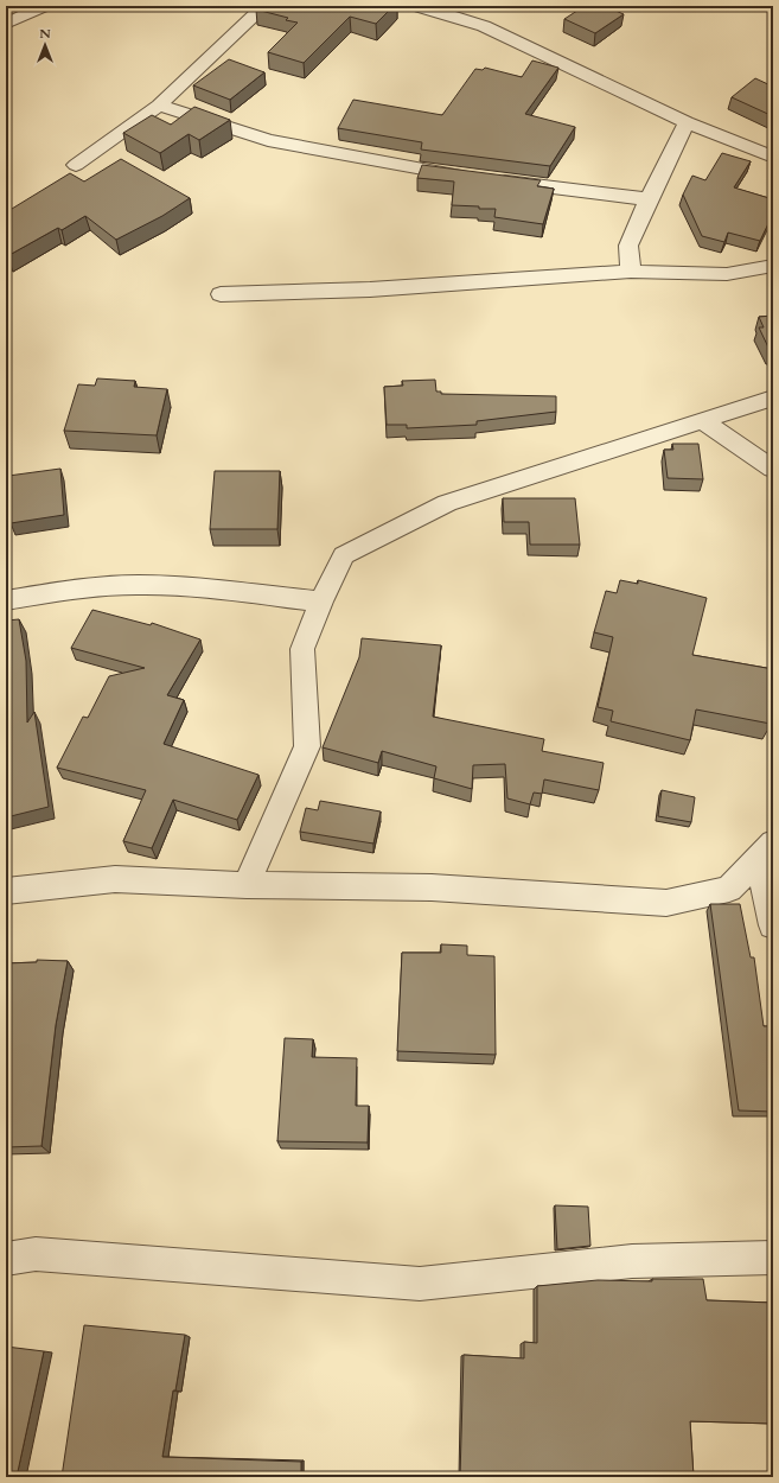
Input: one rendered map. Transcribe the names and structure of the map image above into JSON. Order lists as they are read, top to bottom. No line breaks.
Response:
{"north":"top"}
